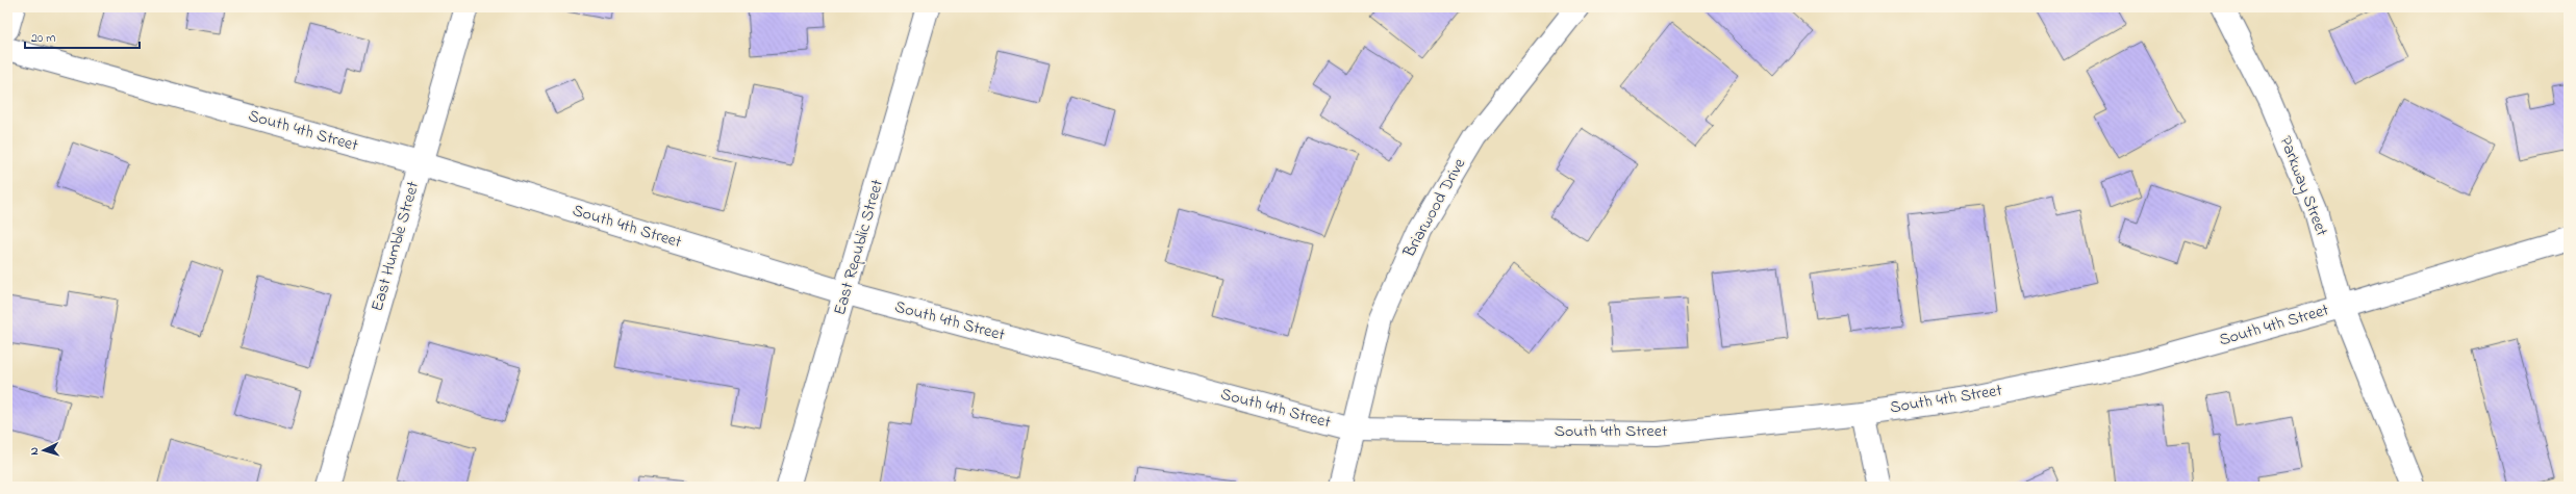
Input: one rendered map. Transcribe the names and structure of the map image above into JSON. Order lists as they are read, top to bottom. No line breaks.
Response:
{"streets":{"street":["South 4th Street","Parkway Street","Briarwood Drive","East Humble Street","East Republic Street"]},"crossings":[["South 4th Street","Parkway Street"],["South 4th Street","Briarwood Drive"],["South 4th Street","East Humble Street"],["South 4th Street","East Republic Street"]],"scale_bar":"20 m","north":"left"}
